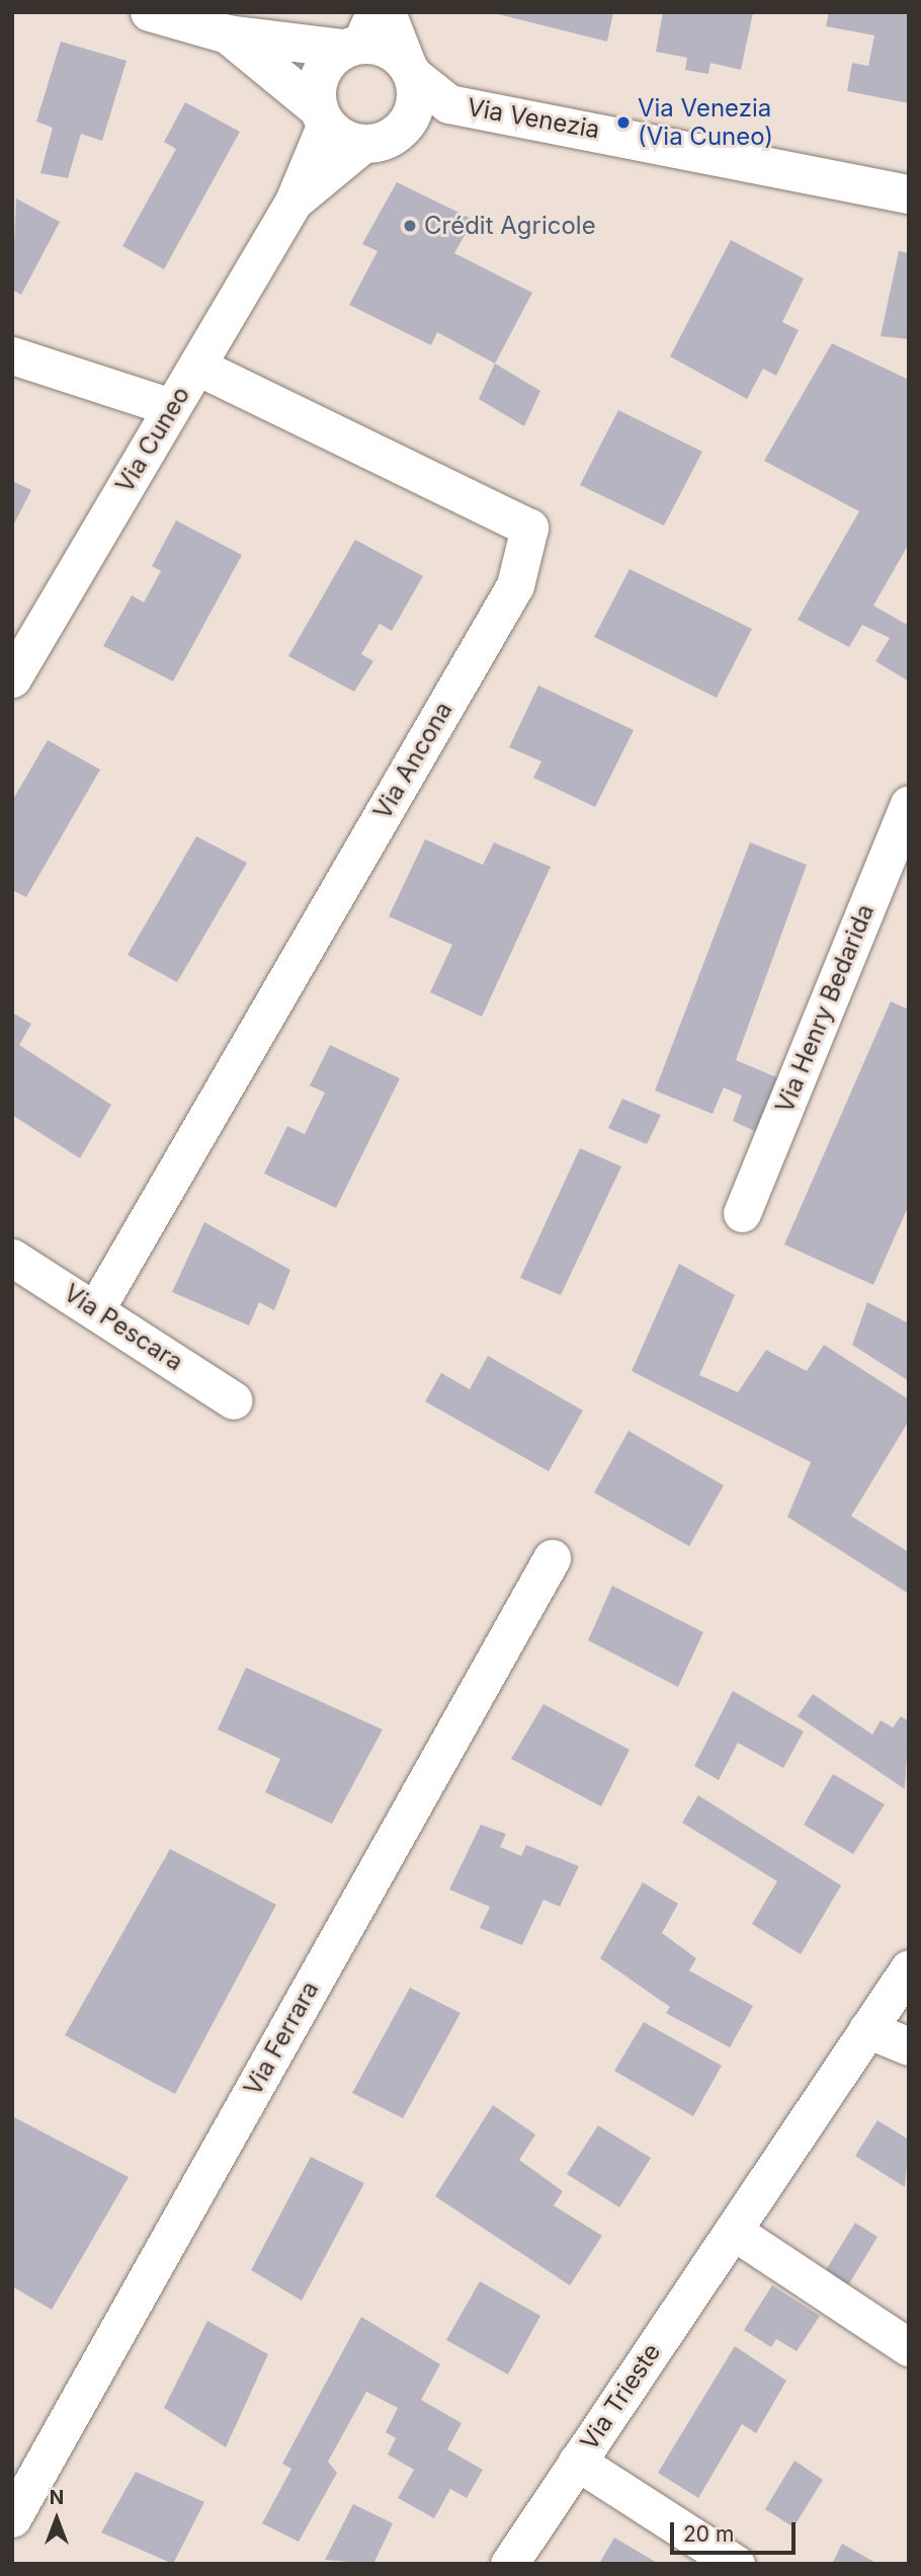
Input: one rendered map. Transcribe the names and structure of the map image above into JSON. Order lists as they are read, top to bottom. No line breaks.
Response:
{"streets":{"street":["Via Venezia","Via Cuneo","Via Ancona","Via Henry Bedarida","Via Pescara","Via Ferrara","Via Trieste"]},"crossings":[["Via Venezia","Via Cuneo"],["Via Cuneo","Via Ancona"],["Via Ancona","Via Pescara"]],"places":["Via Venezia (Via Cuneo)","Crédit Agricole"],"scale_bar":"20 m","north":"top"}
